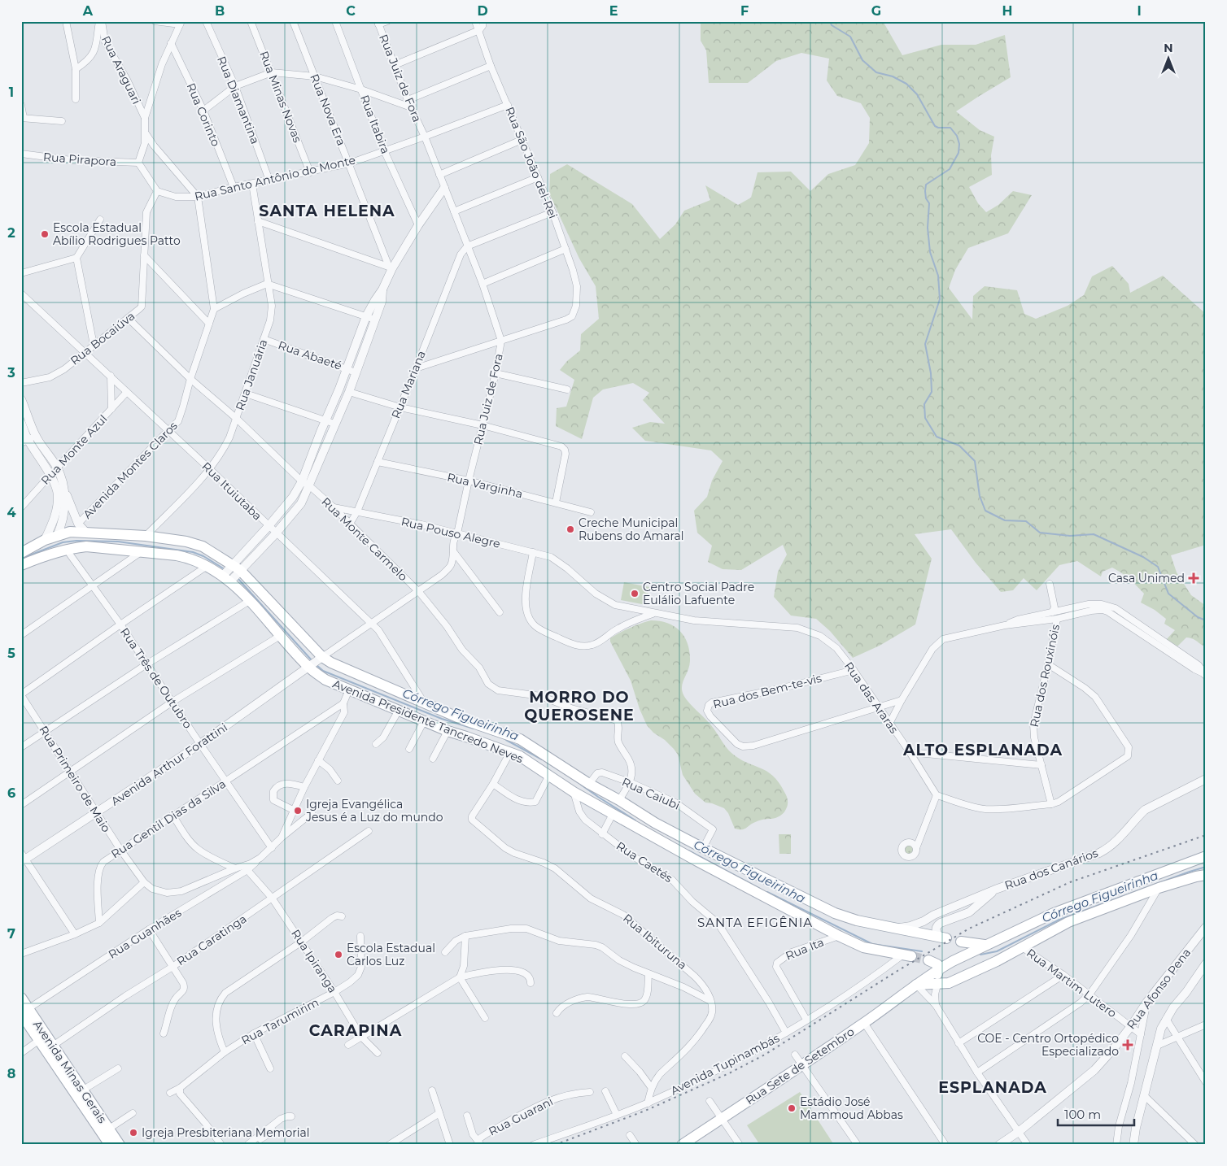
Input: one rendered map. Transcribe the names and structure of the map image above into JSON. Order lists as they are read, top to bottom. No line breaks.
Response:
{"streets":{"main road":["Avenida Presidente Tancredo Neves","Rua Sete de Setembro","Avenida Minas Gerais"],"street":["Rua Araguari","Rua Juiz de Fora","Rua Minas Novas","Rua Diamantina","Rua Nova Era","Rua Corinto","Rua Itabira","Rua Pirapora","Rua São João del-Rei","Rua Santo Antônio do Monte","Rua Bocaiúva","Rua Abaeté","Rua Januária","Rua Mariana","Rua Monte Azul","Avenida Montes Claros","Rua Varginha","Rua Ituiutaba","Rua Pouso Alegre","Rua Monte Carmelo","Rua dos Rouxinóis","Rua Três de Outubro","Rua dos Bem-te-vis","Rua das Araras","Avenida Arthur Forattini","Rua Primeiro de Maio","Rua Caiubi","Rua Gentil Dias da Silva","Rua Caetés","Rua dos Canários","Rua Guanhães","Rua Caratinga","Rua Ibituruna","Rua Ita","Rua Ipiranga","Rua Martim Lutero","Rua Afonso Pena","Rua Tarumirim","Avenida Tupinambás","Rua Guarani"]},"crossings":[["Rua Juiz de Fora","Rua São João del-Rei"],["Rua Juiz de Fora","Rua Santo Antônio do Monte"],["Rua Juiz de Fora","Rua Mariana"],["Rua Juiz de Fora","Rua Varginha"],["Rua Juiz de Fora","Rua Ituiutaba"],["Rua Juiz de Fora","Rua Pouso Alegre"],["Rua Juiz de Fora","Rua Monte Carmelo"],["Rua Juiz de Fora","Avenida Presidente Tancredo Neves"],["Rua Juiz de Fora","Avenida Arthur Forattini"],["Rua Minas Novas","Rua Santo Antônio do Monte"],["Rua Diamantina","Rua Santo Antônio do Monte"],["Rua Nova Era","Rua Santo Antônio do Monte"],["Rua Corinto","Rua Santo Antônio do Monte"],["Rua Itabira","Rua Santo Antônio do Monte"],["Rua São João del-Rei","Rua Santo Antônio do Monte"],["Rua Santo Antônio do Monte","Rua Bocaiúva"],["Rua Santo Antônio do Monte","Rua Januária"],["Rua Bocaiúva","Rua Ituiutaba"],["Rua Bocaiúva","Rua Monte Carmelo"],["Rua Abaeté","Rua Januária"],["Rua Januária","Rua Ituiutaba"],["Rua Januária","Rua Monte Carmelo"],["Rua Januária","Avenida Presidente Tancredo Neves"],["Rua Mariana","Rua Varginha"],["Rua Mariana","Rua Pouso Alegre"],["Rua Mariana","Rua Monte Carmelo"],["Rua Monte Azul","Rua Ituiutaba"],["Avenida Montes Claros","Rua Ituiutaba"],["Avenida Montes Claros","Rua Monte Carmelo"],["Rua Ituiutaba","Avenida Presidente Tancredo Neves"],["Rua Pouso Alegre","Rua Monte Carmelo"],["Rua Pouso Alegre","Rua das Araras"],["Rua Monte Carmelo","Rua Caiubi"],["Rua Três de Outubro","Avenida Presidente Tancredo Neves"],["Rua Três de Outubro","Avenida Arthur Forattini"],["Rua Três de Outubro","Rua Primeiro de Maio"],["Rua Três de Outubro","Rua Gentil Dias da Silva"],["Rua dos Bem-te-vis","Rua das Araras"],["Avenida Presidente Tancredo Neves","Avenida Arthur Forattini"],["Avenida Presidente Tancredo Neves","Rua Caiubi"],["Avenida Presidente Tancredo Neves","Rua Caetés"],["Avenida Presidente Tancredo Neves","Rua dos Canários"],["Avenida Presidente Tancredo Neves","Rua Ita"],["Avenida Presidente Tancredo Neves","Avenida Tupinambás"],["Avenida Arthur Forattini","Rua Primeiro de Maio"],["Rua Primeiro de Maio","Rua Gentil Dias da Silva"],["Rua Primeiro de Maio","Rua Guanhães"],["Rua Caetés","Avenida Tupinambás"],["Rua Guanhães","Rua Ipiranga"],["Rua Guanhães","Avenida Minas Gerais"],["Rua Caratinga","Rua Ipiranga"],["Rua Caratinga","Avenida Minas Gerais"],["Rua Ita","Avenida Tupinambás"],["Rua Ipiranga","Rua Tarumirim"],["Rua Martim Lutero","Rua Afonso Pena"],["Rua Martim Lutero","Rua Sete de Setembro"]],"districts":["SANTA HELENA","MORRO DO QUEROSENE","ALTO ESPLANADA","SANTA EFIGÊNIA","CARAPINA","ESPLANADA"],"water":["Córrego Figueirinha"],"places":{"other":["Escola Estadual Abílio Rodrigues Patto","Creche Municipal Rubens do Amaral","Centro Social Padre Eulálio Lafuente","Igreja Evangélica Jesus é a Luz do mundo","Escola Estadual Carlos Luz","Estádio José Mammoud Abbas","Igreja Presbiteriana Memorial"],"health":["Casa Unimed","COE - Centro Ortopédico Especializado"]},"scale_bar":"100 m","north":"top","grid":{"columns":["A","B","C","D","E","F","G","H","I"],"rows":["1","2","3","4","5","6","7","8"]}}
